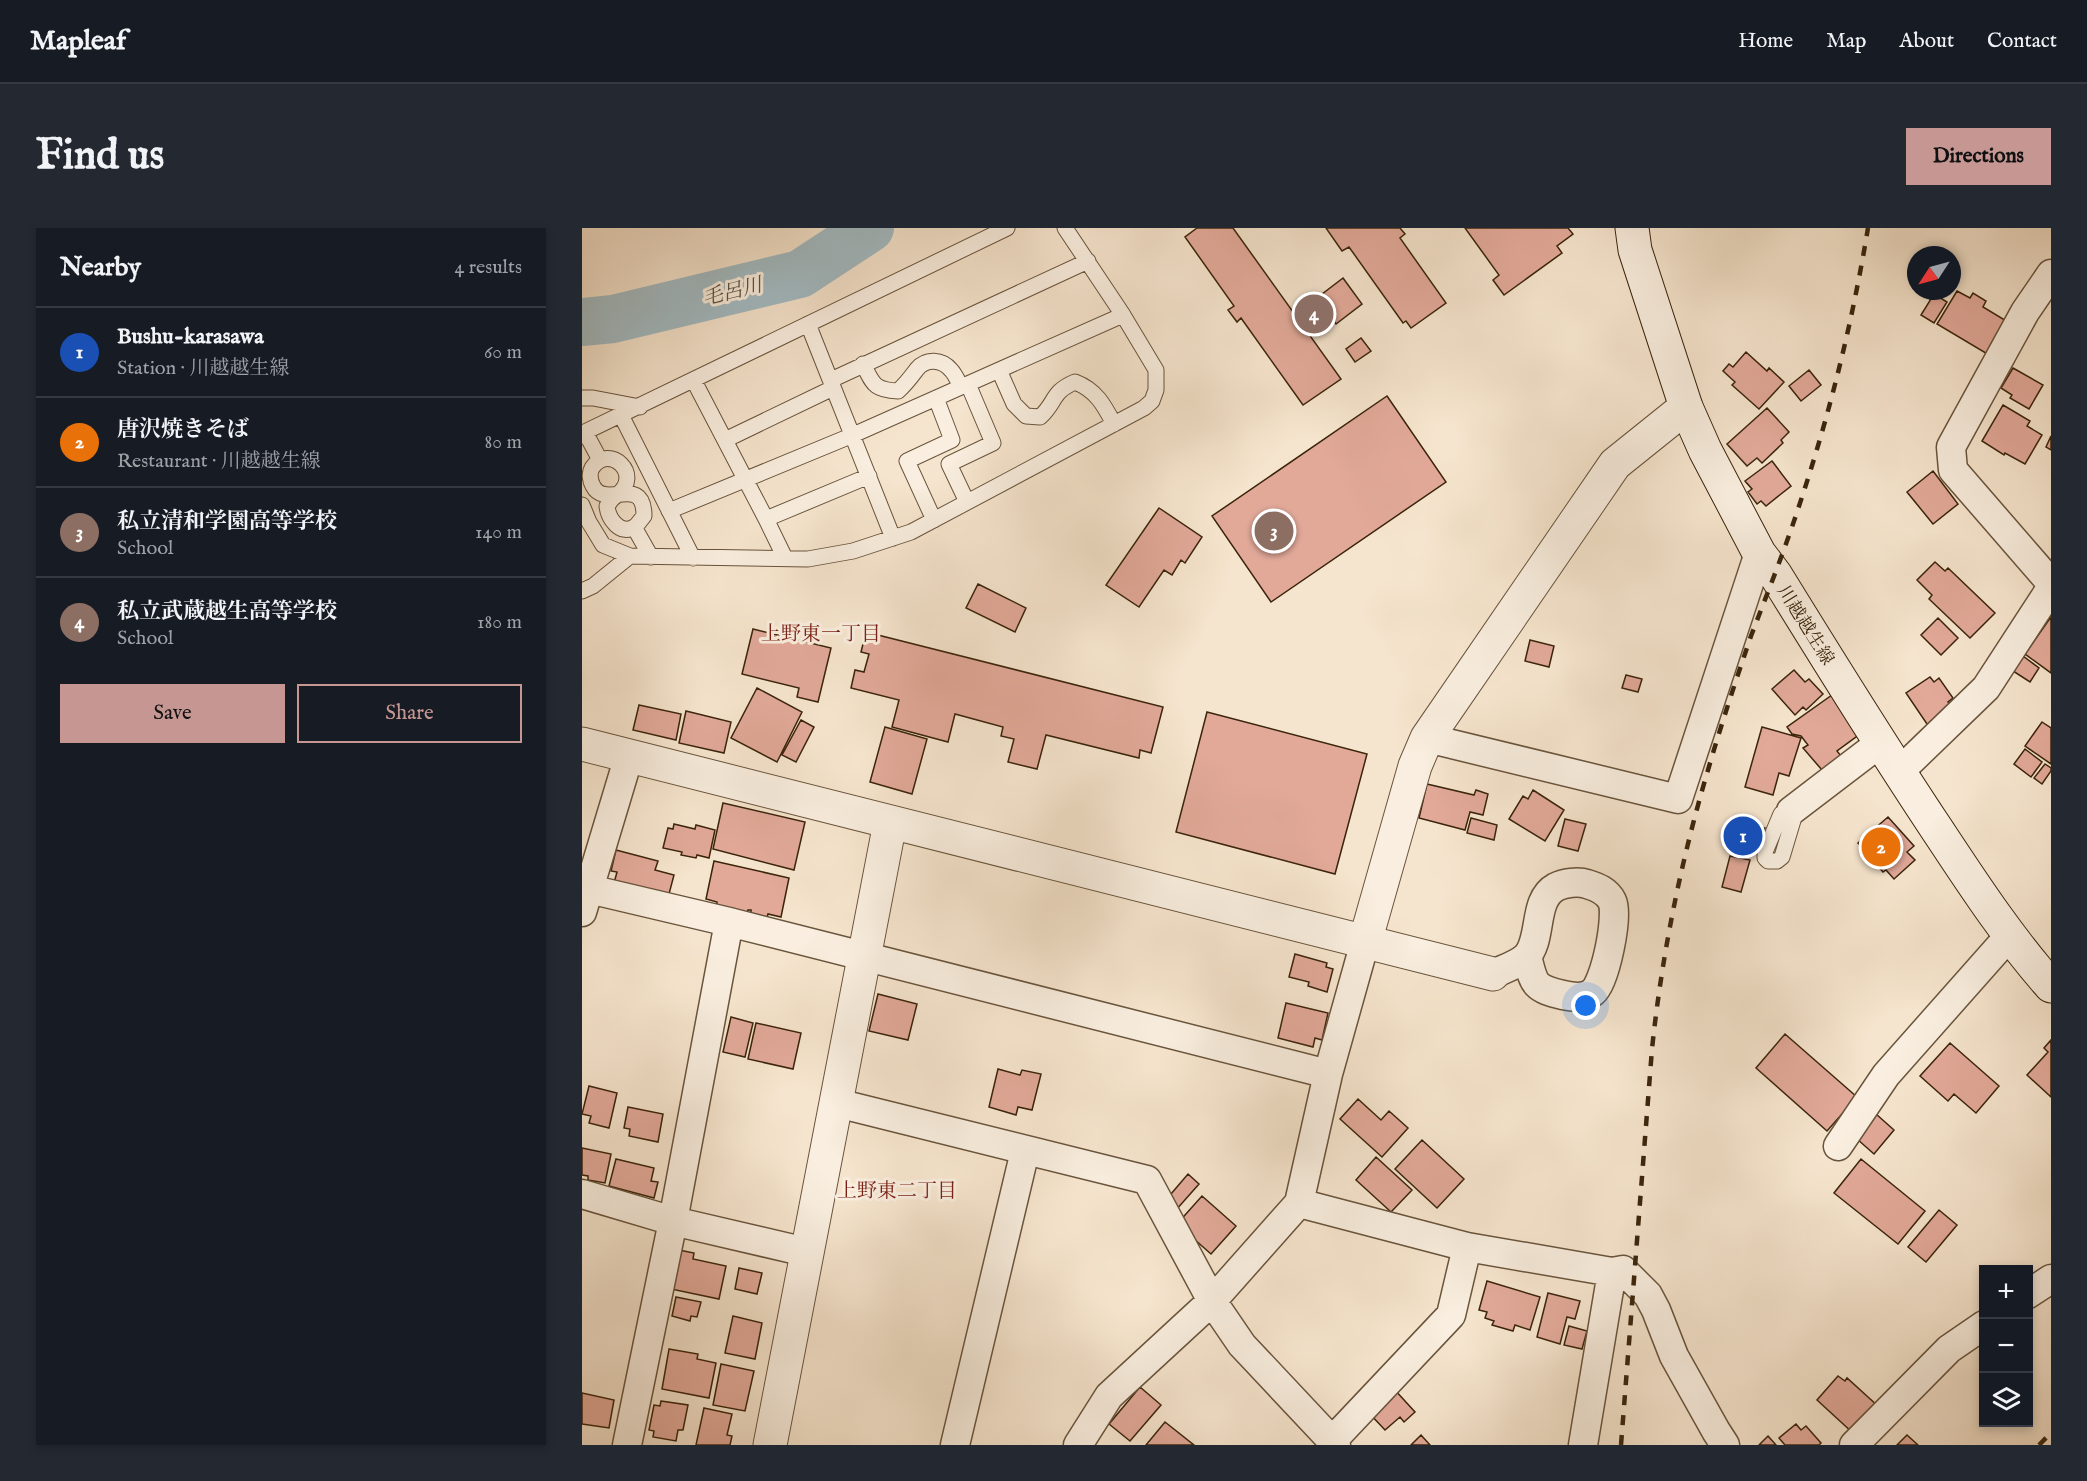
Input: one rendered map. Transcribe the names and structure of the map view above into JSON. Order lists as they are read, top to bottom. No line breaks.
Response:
{"streets":{"street":["川越越生線"]},"districts":["上野東一丁目","上野東二丁目"],"water":["毛呂川"],"north":"bottom left","page":{"header":"Mapleaf","nav":["Home","Map","About","Contact"],"buttons":["Directions",["Save","Share"]],"title":"Find us","heading":["Nearby","4 results"],"pins":["4","3","1","2"],"list":[{"mark":"1","name":"Bushu-karasawa","note":"Station · 川越越生線","value":"60 m"},{"mark":"2","name":"唐沢焼きそば","note":"Restaurant · 川越越生線","value":"80 m"},{"mark":"3","name":"私立清和学園高等学校","note":"School","value":"140 m"},{"mark":"4","name":"私立武蔵越生高等学校","note":"School","value":"180 m"}],"map_buttons":["+","−"]}}
